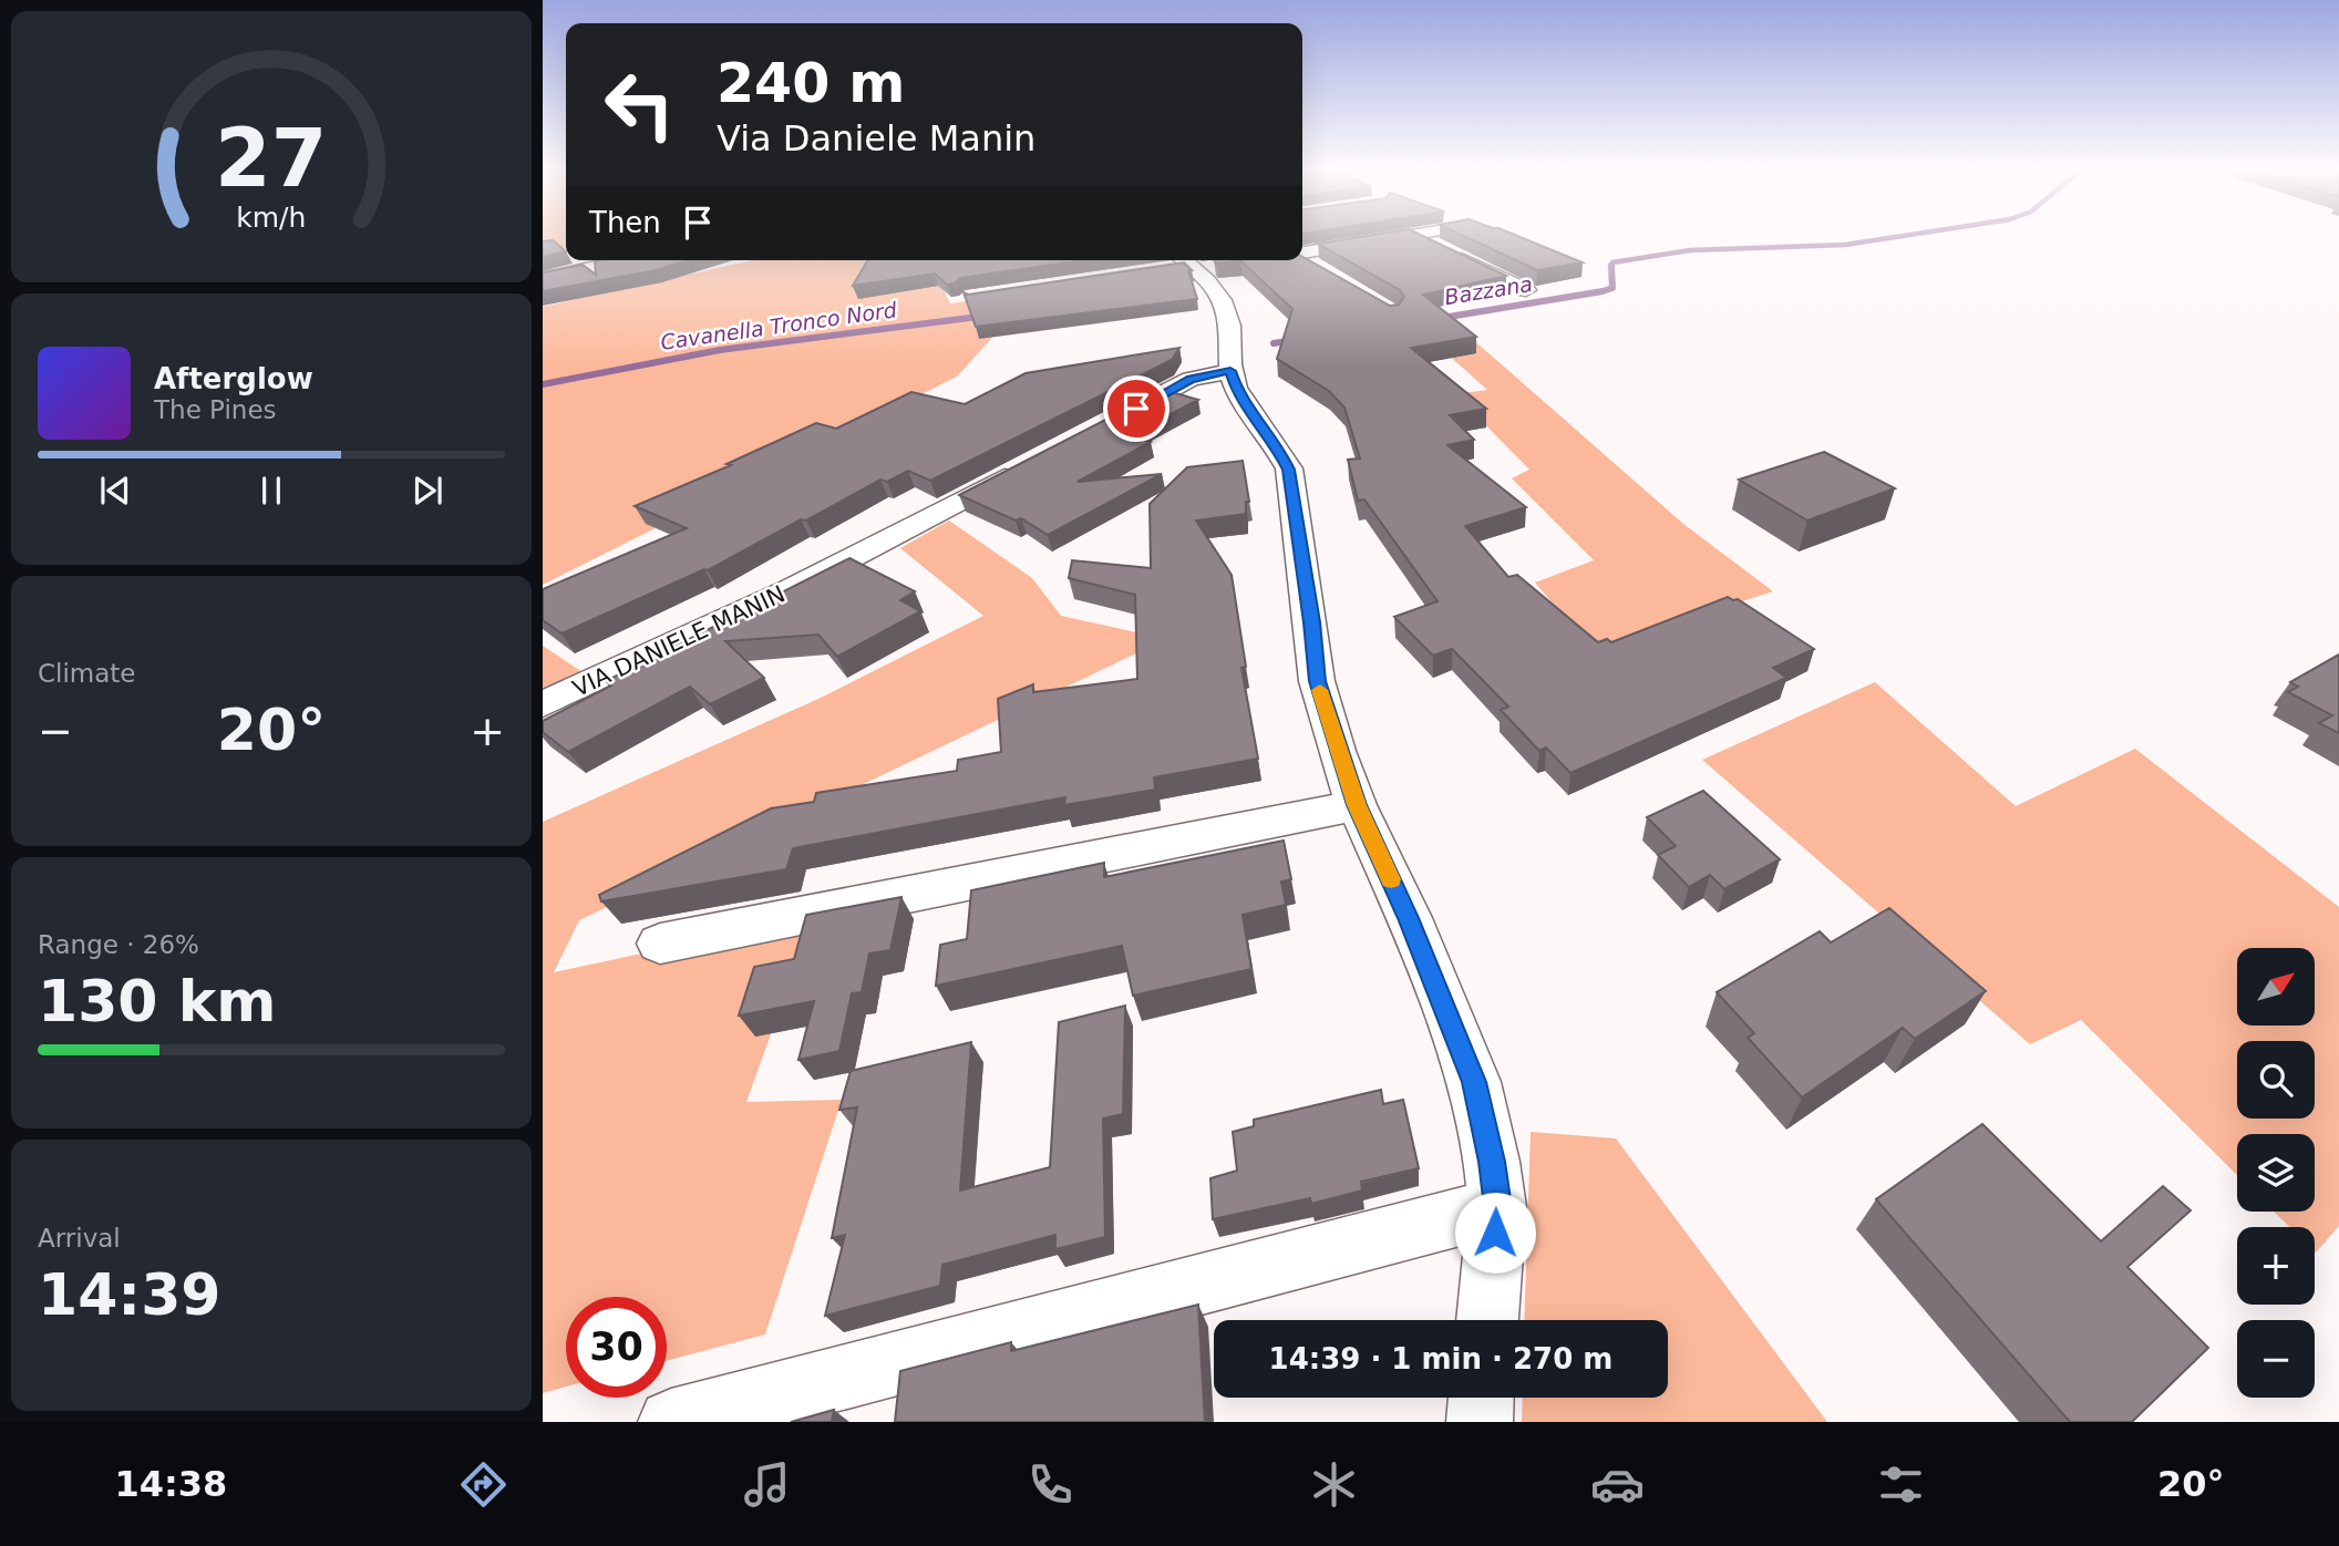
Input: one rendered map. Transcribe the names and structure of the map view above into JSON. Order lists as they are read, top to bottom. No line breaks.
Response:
{"streets":{"street":["VIA DANIELE MANIN"]},"water":["Bazzana","Cavanella Tronco Nord"],"north":"top right","page":{"turn":["240 m","Via Daniele Manin"],"then":"Then","song":["Afterglow","The Pines"],"tile":["Climate",["Range · 26%","130 km"],["Arrival","14:39"]],"heat":["−","20°","+"],"map_buttons":["+","−"],"limit":"30","trip":"14:39 · 1 min · 270 m","tabs":["14:38","20°"],"gauge":["27","km/h"]}}
